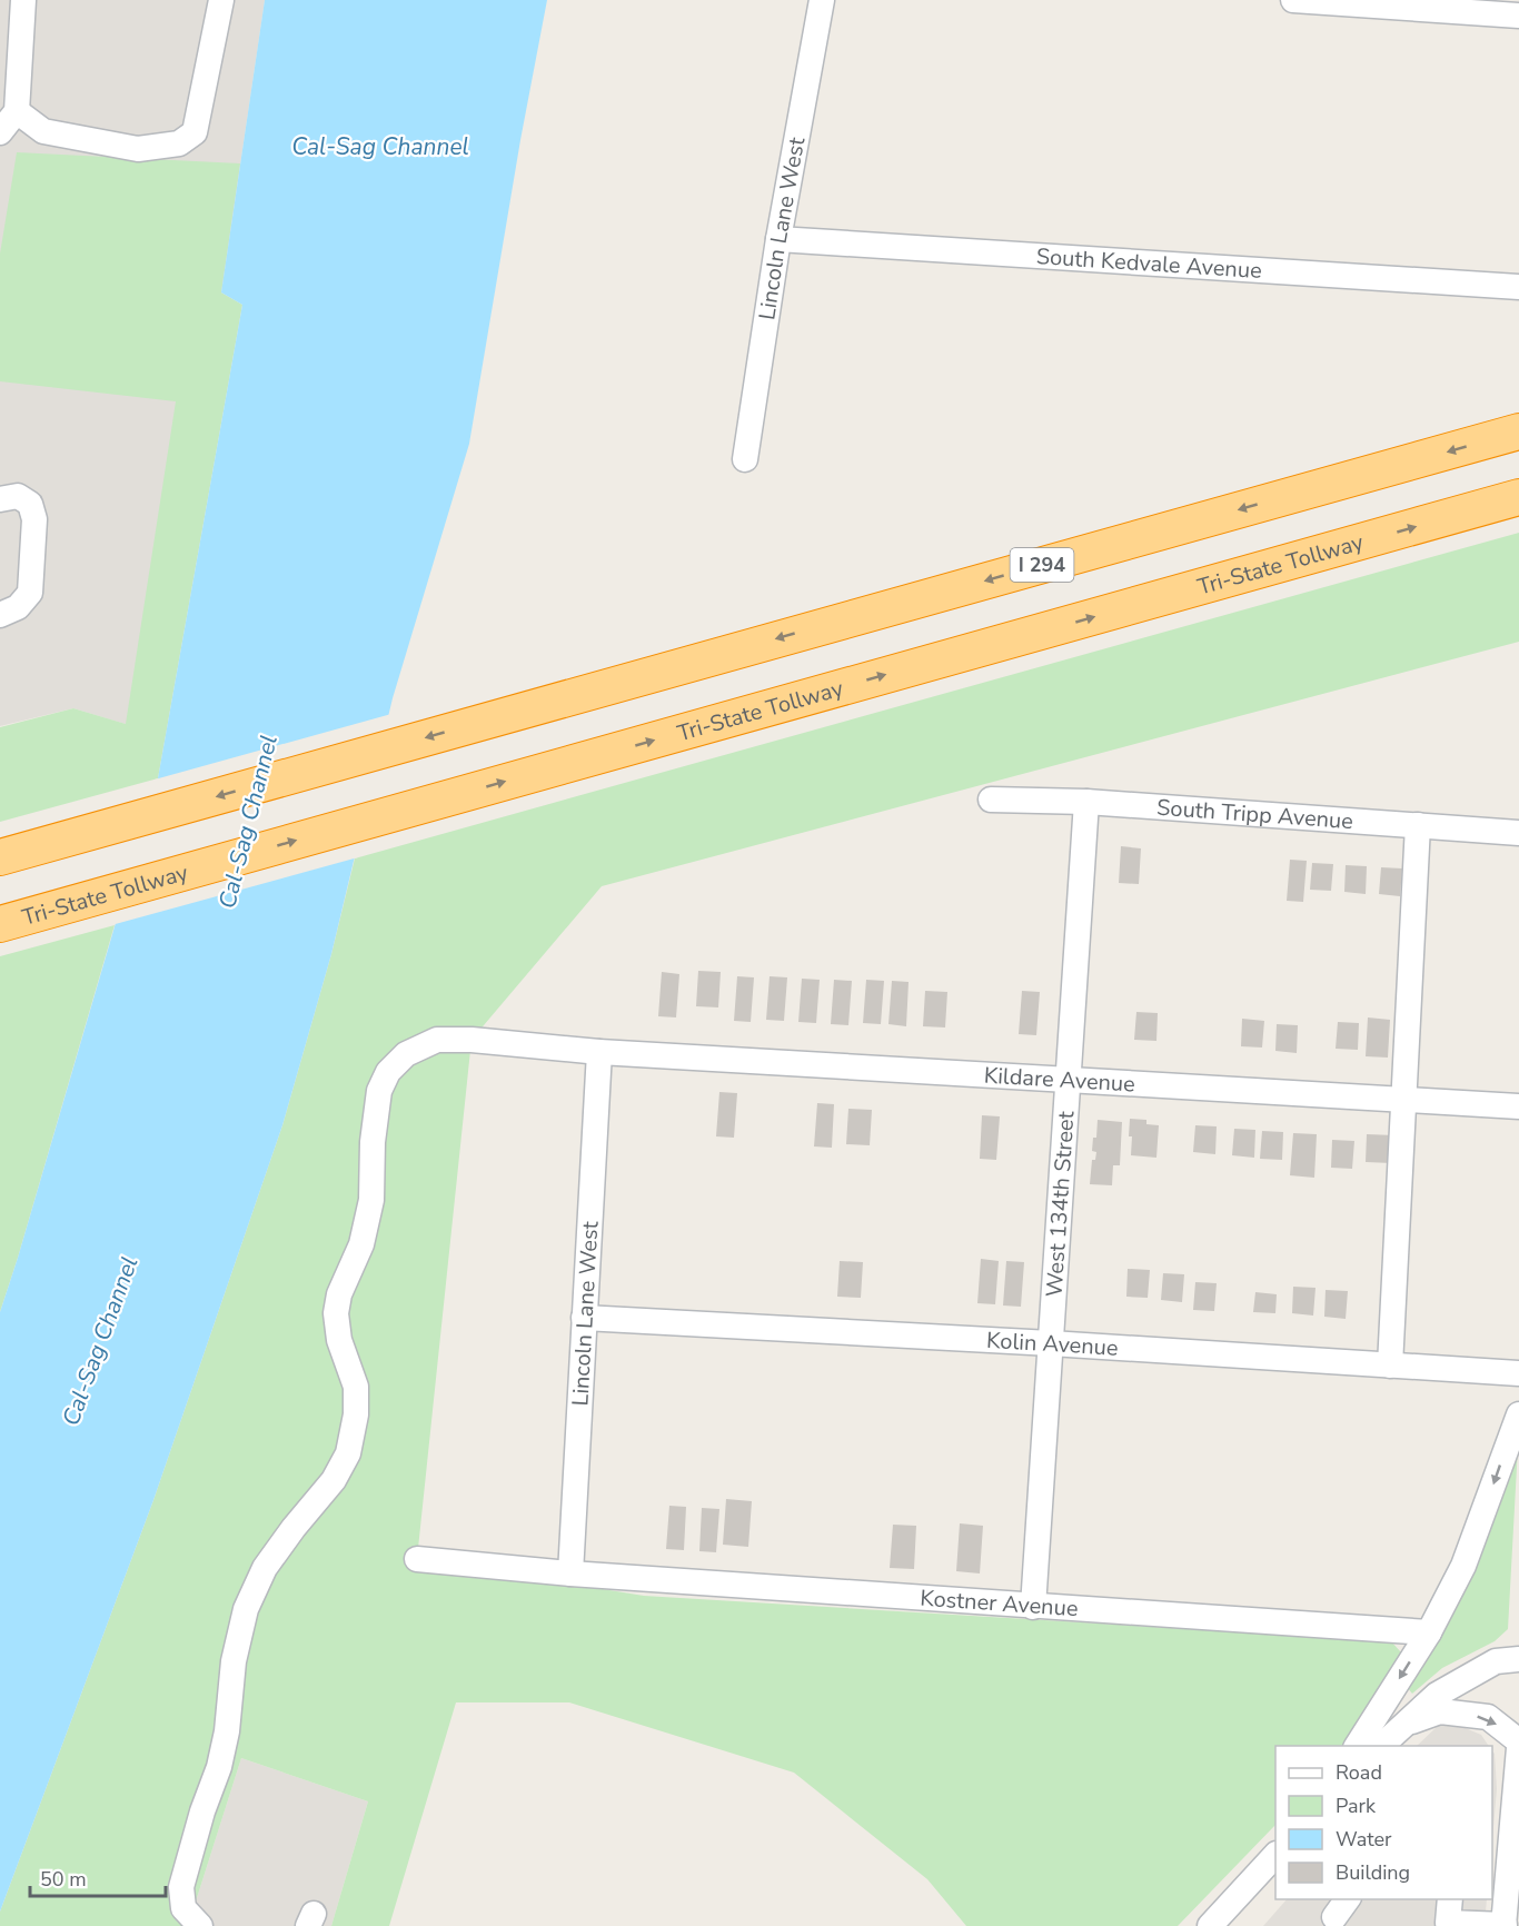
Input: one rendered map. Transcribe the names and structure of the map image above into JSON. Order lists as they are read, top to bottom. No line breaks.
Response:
{"streets":{"highway":["Tri-State Tollway","I 294"],"street":["Lincoln Lane West","South Kedvale Avenue","South Tripp Avenue","Kildare Avenue","West 134th Street","Kolin Avenue","Kostner Avenue"]},"crossings":[["Lincoln Lane West","South Kedvale Avenue"],["Lincoln Lane West","Kildare Avenue"],["Lincoln Lane West","Kolin Avenue"],["Lincoln Lane West","Kostner Avenue"],["South Tripp Avenue","West 134th Street"],["Kildare Avenue","West 134th Street"],["West 134th Street","Kolin Avenue"],["West 134th Street","Kostner Avenue"]],"water":["Cal-Sag Channel"],"legend":["Road","Park","Water","Building"],"scale_bar":"50 m"}
